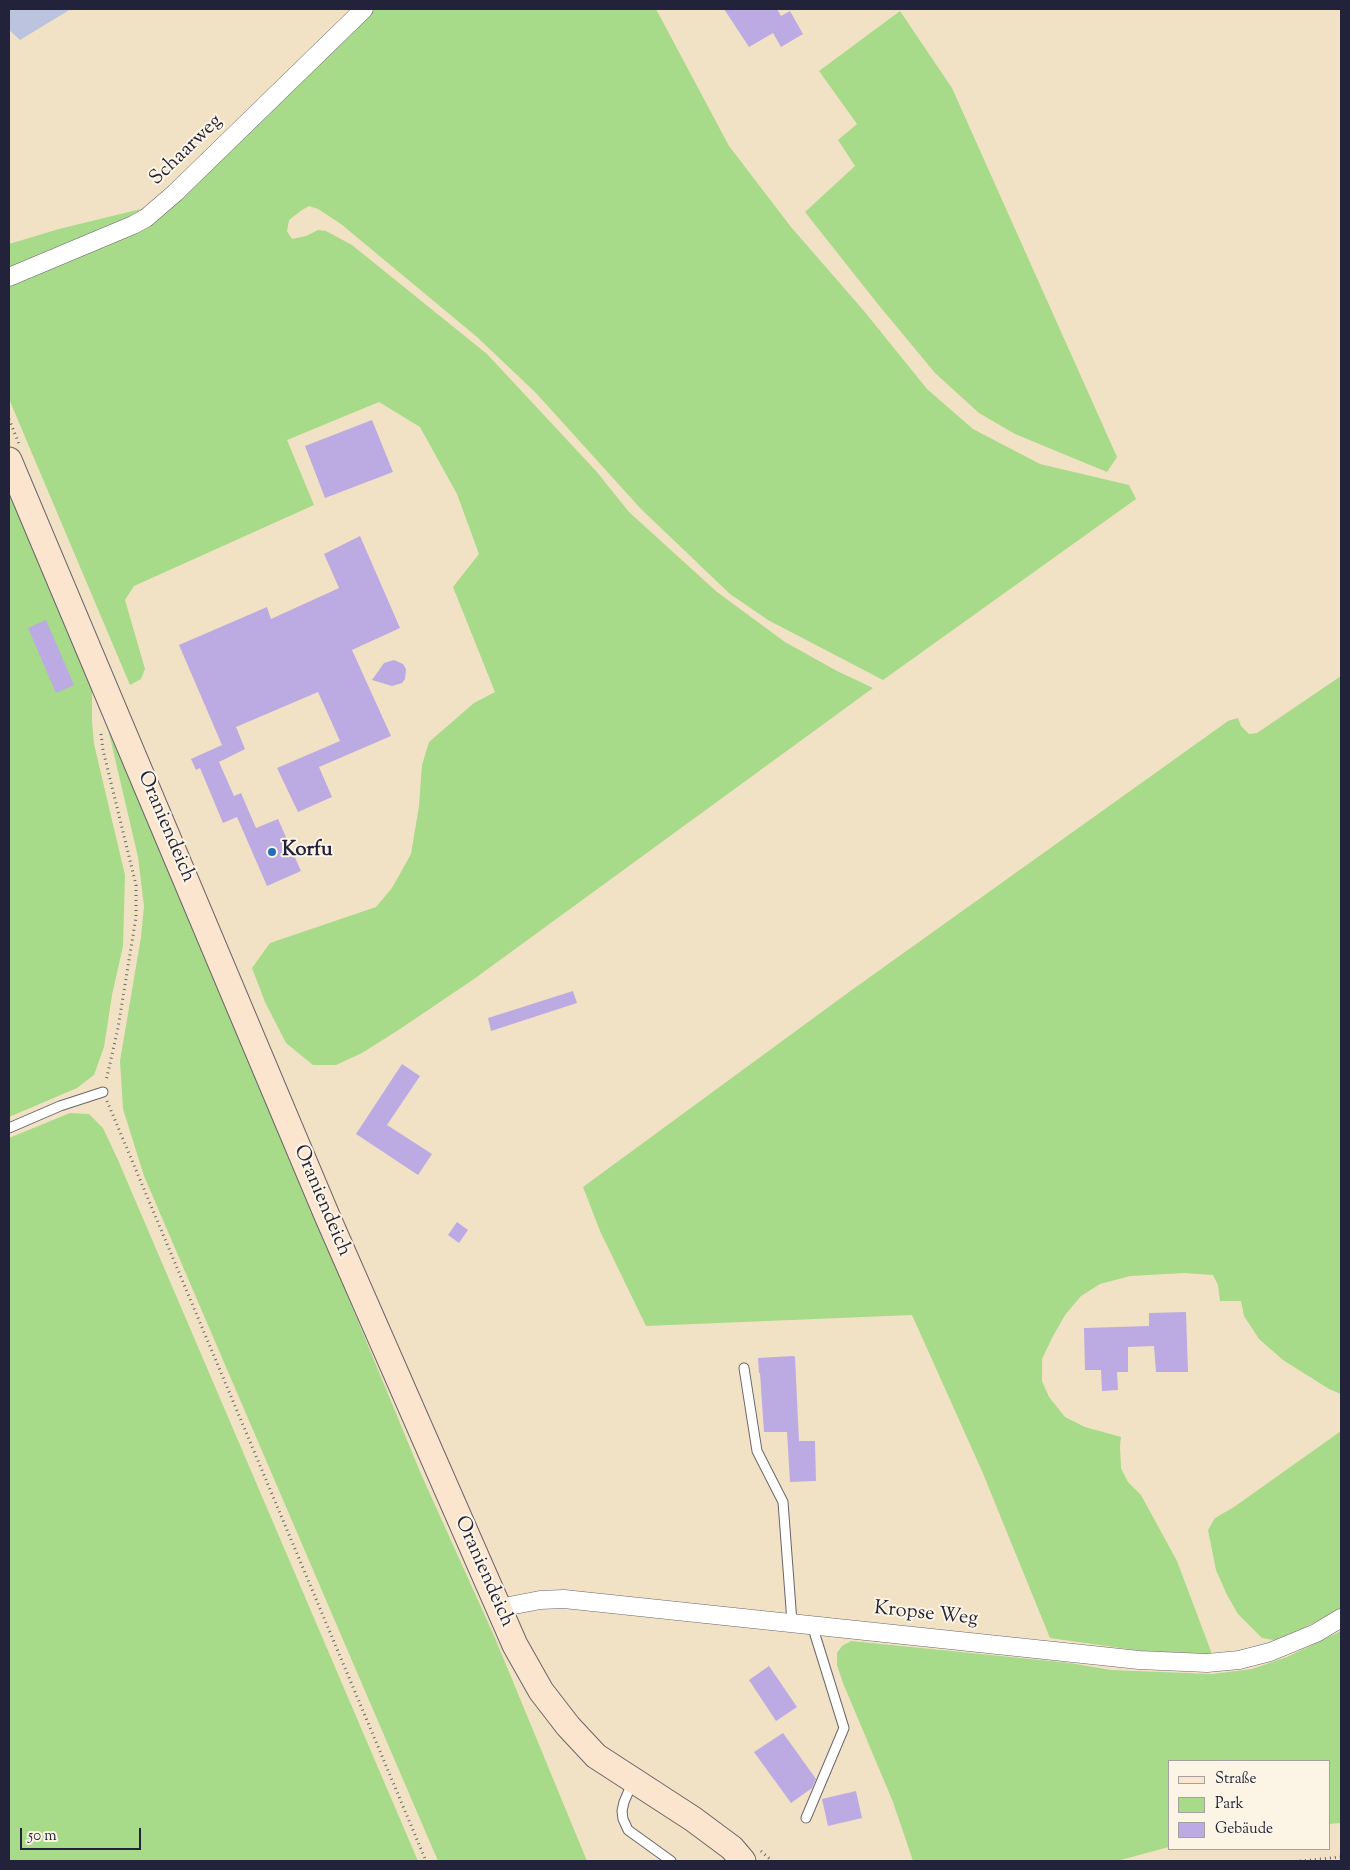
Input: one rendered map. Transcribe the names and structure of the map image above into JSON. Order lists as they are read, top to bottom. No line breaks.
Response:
{"streets":{"main road":["Oraniendeich"],"street":["Schaarweg","Kropse Weg"]},"crossings":[["Oraniendeich","Kropse Weg"]],"places":["Korfu"],"legend":["Straße","Park","Gebäude"],"scale_bar":"50 m"}
